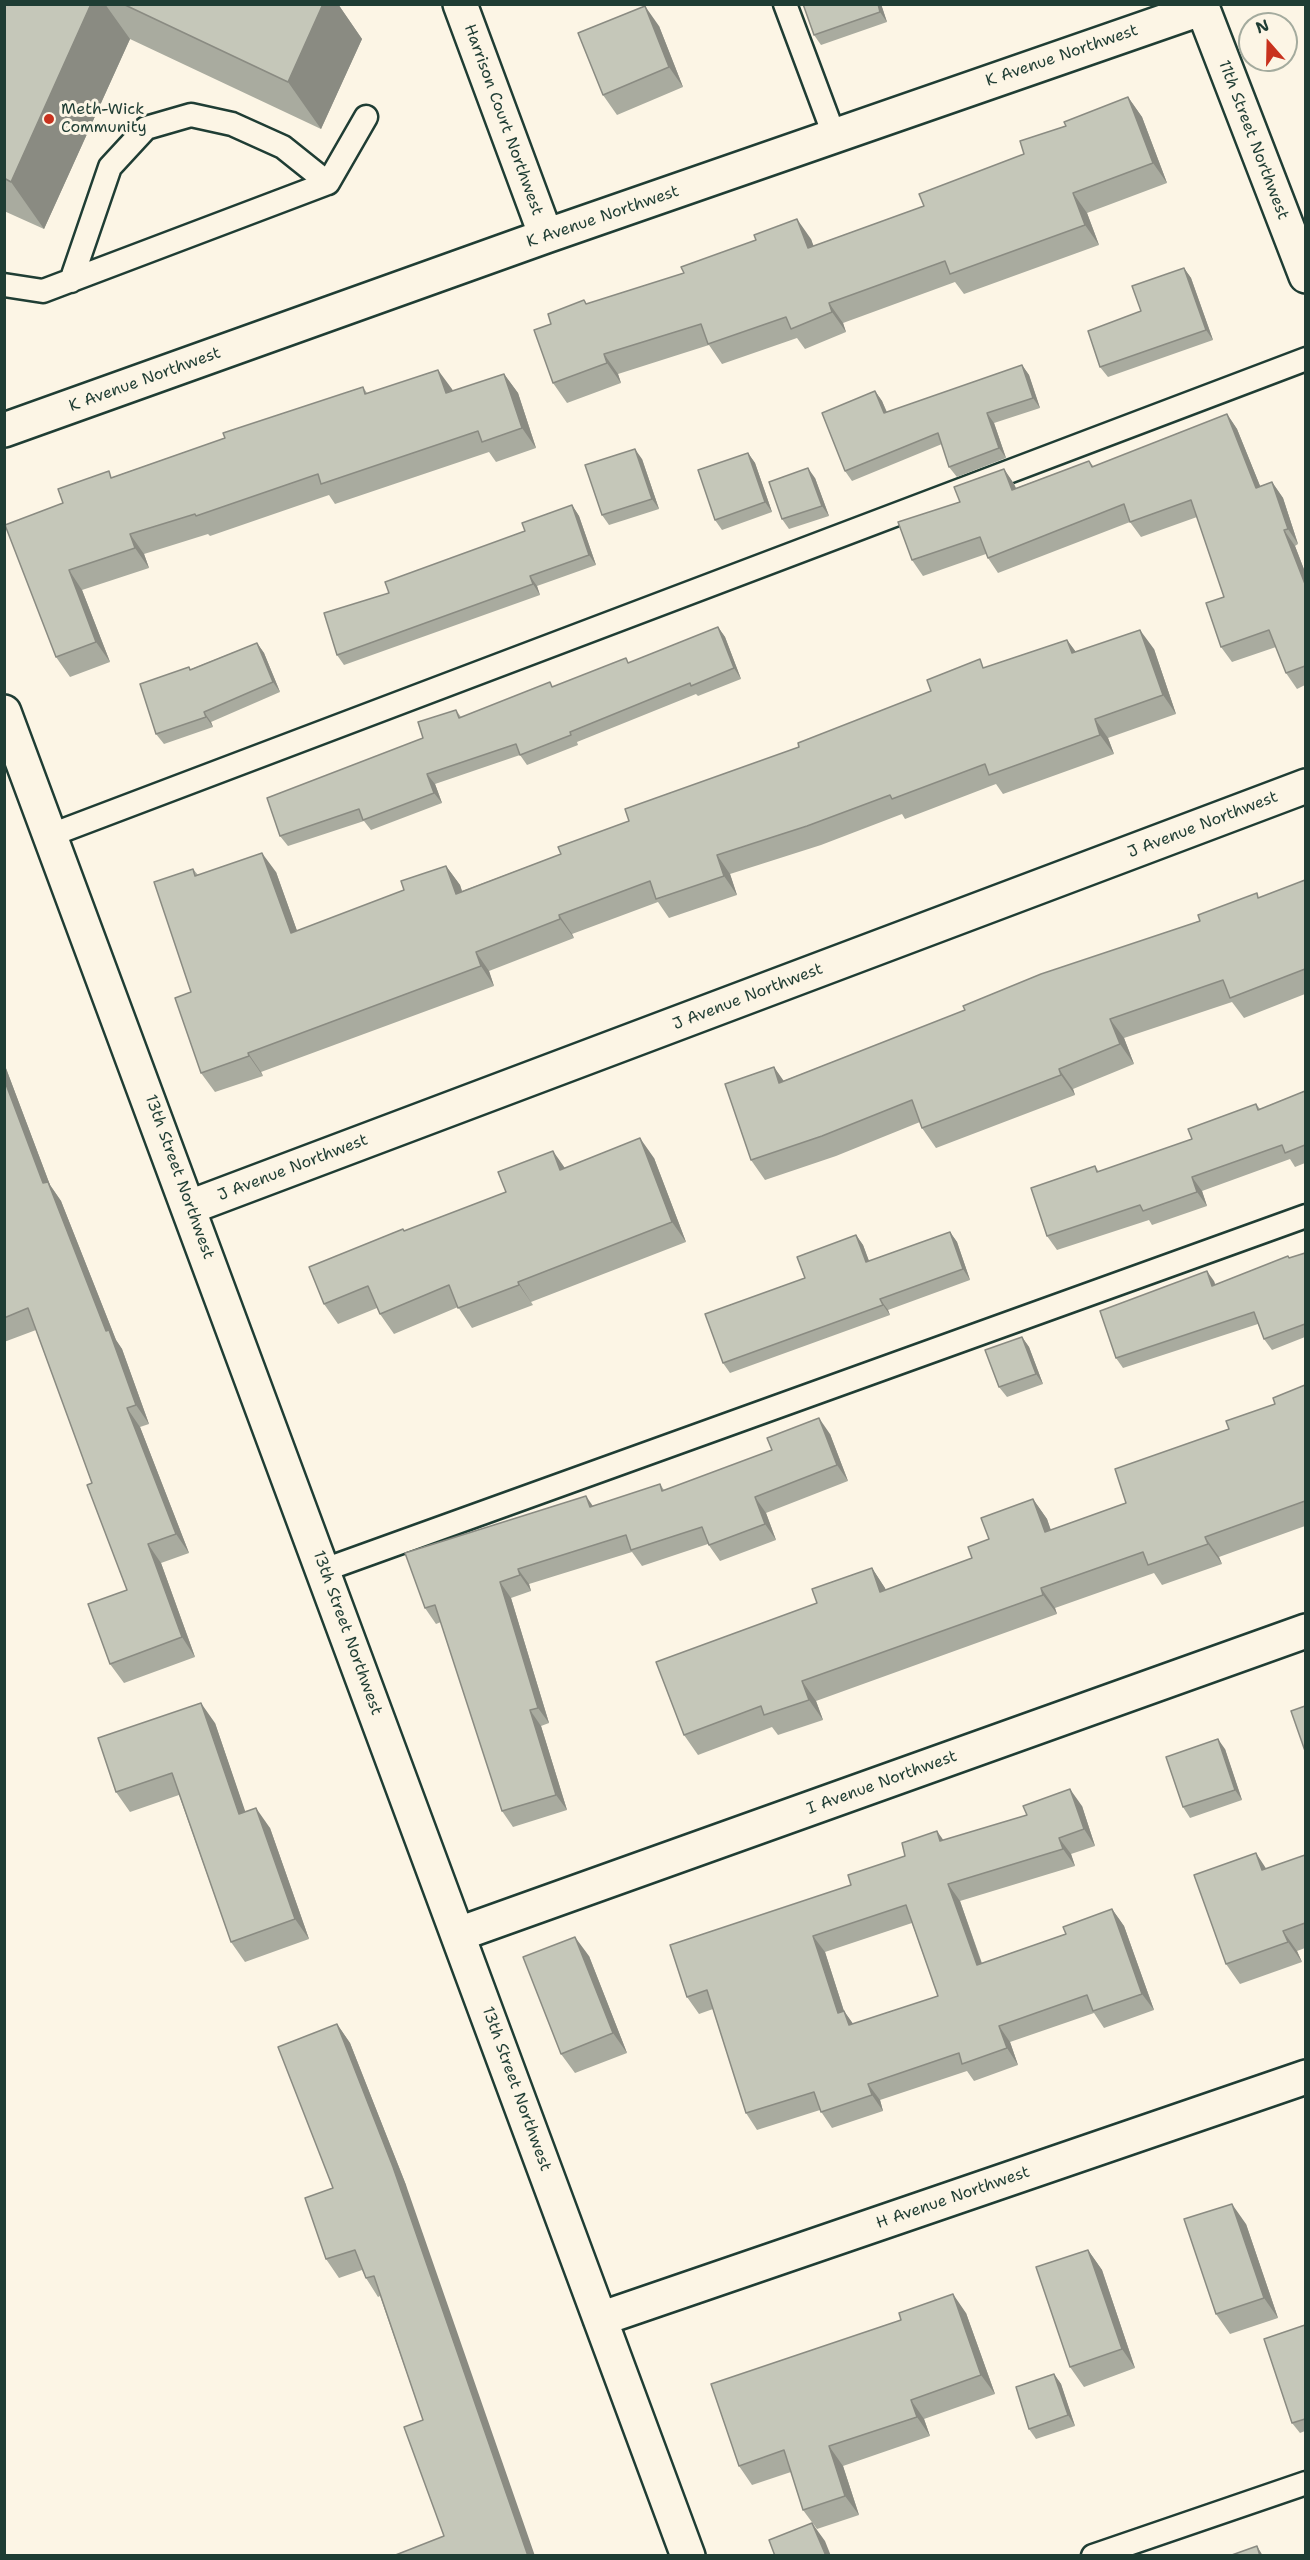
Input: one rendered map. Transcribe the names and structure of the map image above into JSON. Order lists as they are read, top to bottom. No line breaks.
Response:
{"streets":{"street":["K Avenue Northwest","Harrison Court Northwest","11th Street Northwest","J Avenue Northwest","13th Street Northwest","I Avenue Northwest","H Avenue Northwest"]},"crossings":[["K Avenue Northwest","Harrison Court Northwest"],["K Avenue Northwest","11th Street Northwest"],["J Avenue Northwest","13th Street Northwest"],["13th Street Northwest","I Avenue Northwest"],["13th Street Northwest","H Avenue Northwest"]],"places":["Meth-Wick Community"],"north":"top"}
